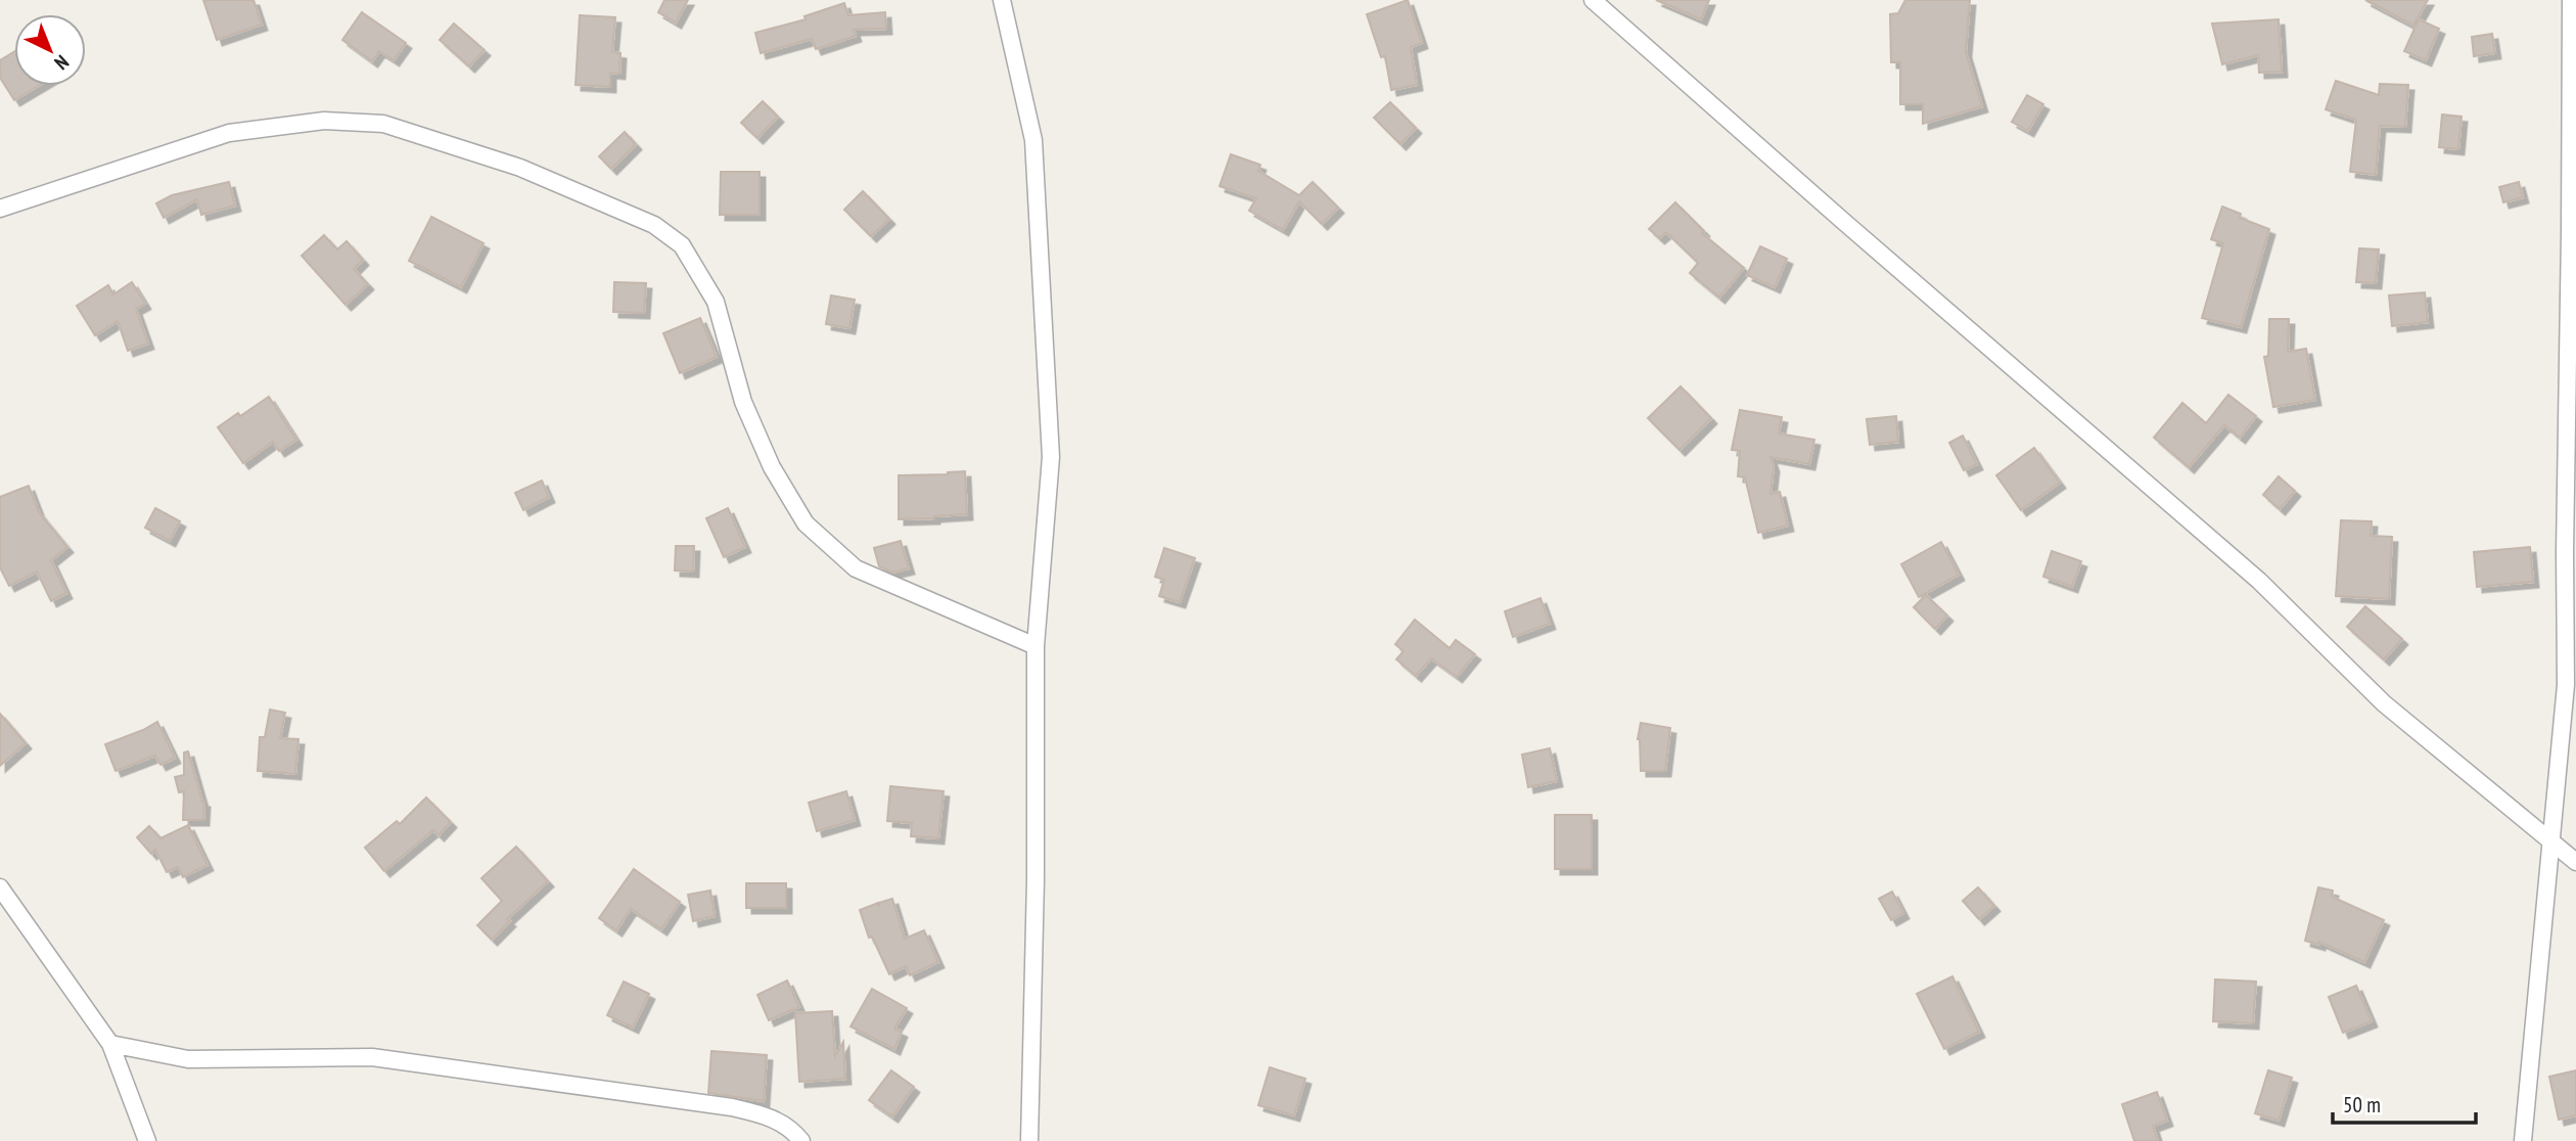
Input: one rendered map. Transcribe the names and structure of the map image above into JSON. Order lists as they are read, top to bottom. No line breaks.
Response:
{"scale_bar":"50 m","north":"bottom right"}
